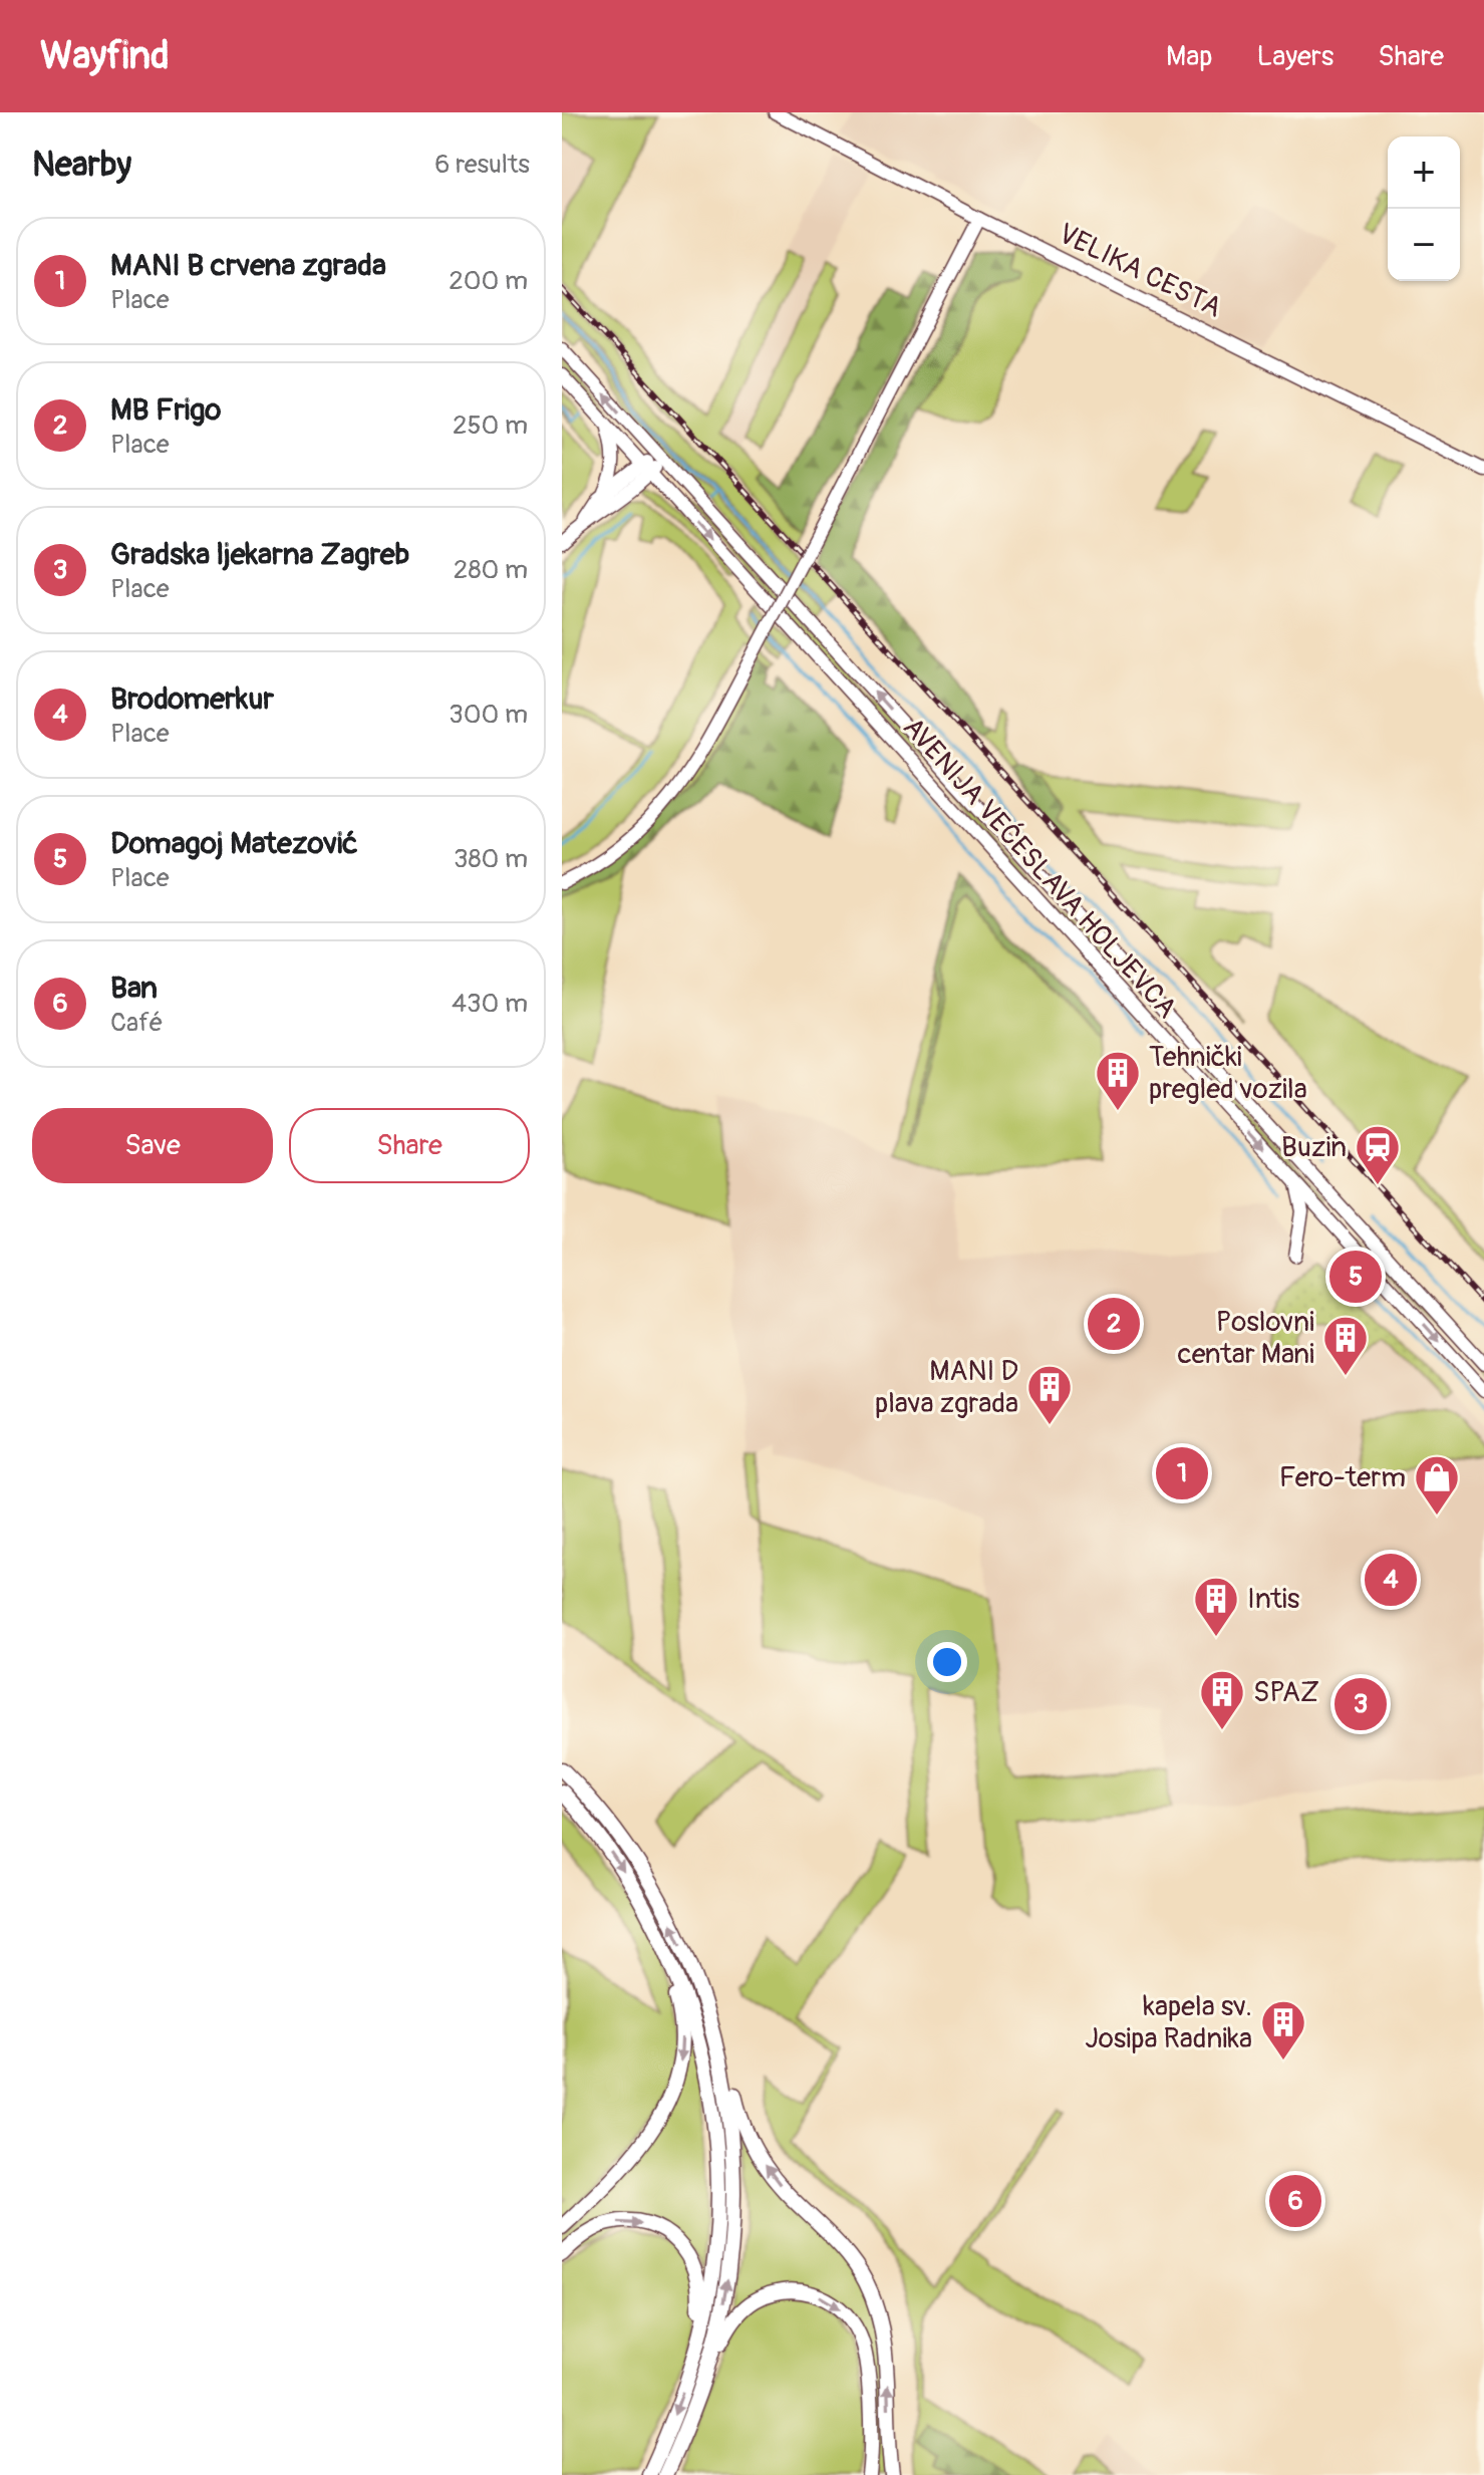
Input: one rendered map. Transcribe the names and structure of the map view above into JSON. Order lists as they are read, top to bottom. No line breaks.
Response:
{"streets":{"main road":["VELIKA CESTA","AVENIJA VEĆESLAVA HOLJEVCA"]},"places":{"building":["Tehnički pregled vozila","Poslovni centar Mani","MANI D plava zgrada","Intis","SPAZ","kapela sv. Josipa Radnika"],"station":["Buzin"],"shop":["Fero-term"]},"page":{"header":"Wayfind","nav":["Map","Layers","Share"],"heading":["Nearby","6 results"],"map_buttons":["+","−"],"list":[{"mark":"1","name":"MANI B crvena zgrada","note":"Place","value":"200 m"},{"mark":"2","name":"MB Frigo","note":"Place","value":"250 m"},{"mark":"3","name":"Gradska ljekarna Zagreb","note":"Place","value":"280 m"},{"mark":"4","name":"Brodomerkur","note":"Place","value":"300 m"},{"mark":"5","name":"Domagoj Matezović","note":"Place","value":"380 m"},{"mark":"6","name":"Ban","note":"Café","value":"430 m"}],"buttons":["Save","Share"],"pins":["5","2","1","4","3","6"]}}
